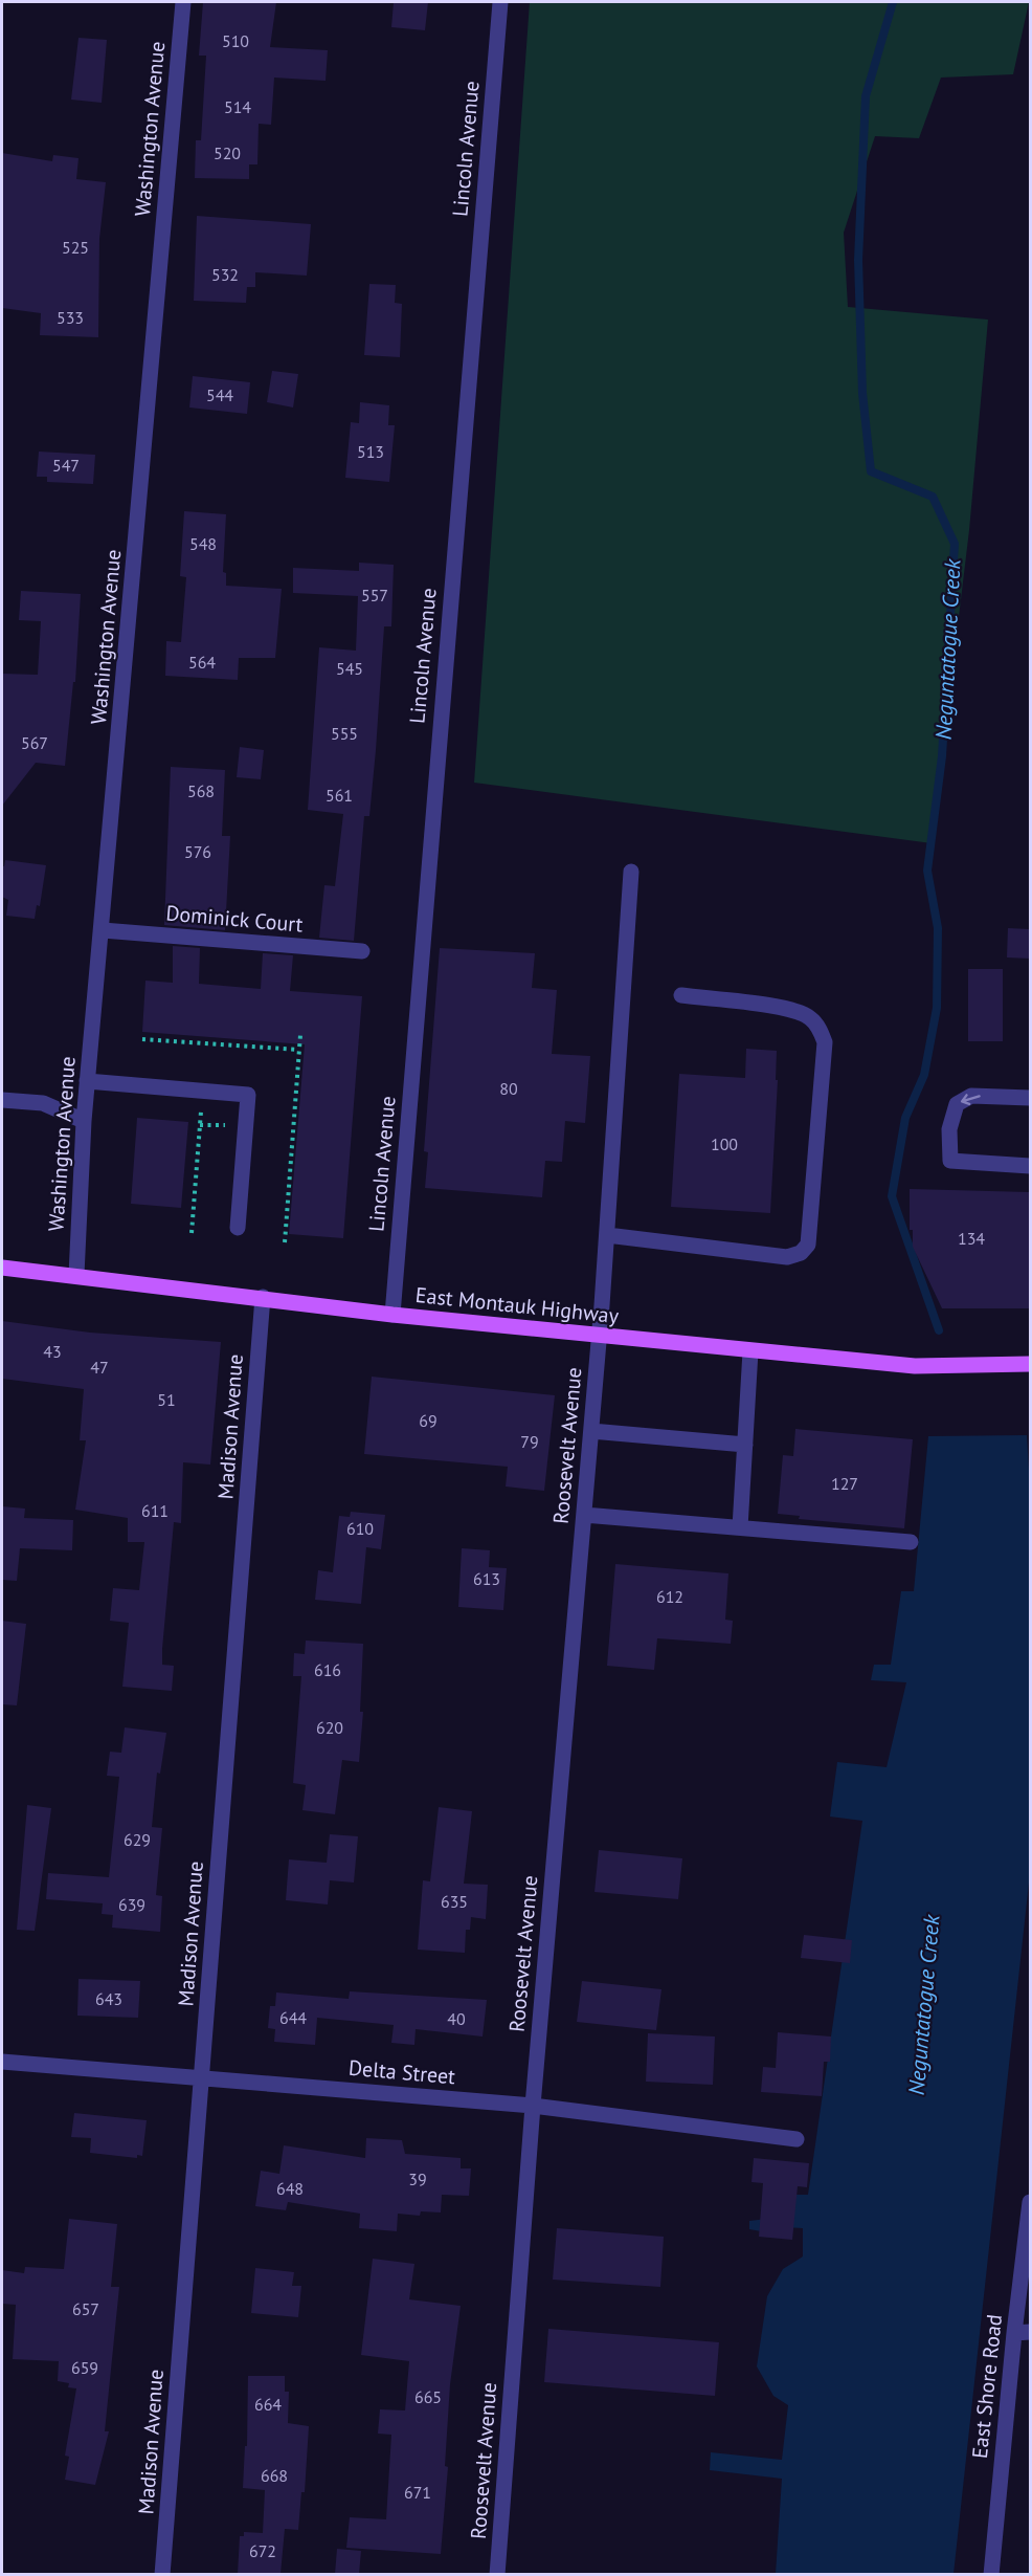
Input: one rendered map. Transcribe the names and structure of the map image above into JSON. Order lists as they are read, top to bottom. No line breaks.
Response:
{"streets":{"main road":["East Montauk Highway"],"street":["Washington Avenue","Lincoln Avenue","Dominick Court","Madison Avenue","Roosevelt Avenue","Delta Street","East Shore Road"]},"crossings":[["Washington Avenue","Dominick Court"],["Washington Avenue","East Montauk Highway"],["Lincoln Avenue","East Montauk Highway"],["East Montauk Highway","Madison Avenue"],["East Montauk Highway","Roosevelt Avenue"],["Madison Avenue","Delta Street"],["Roosevelt Avenue","Delta Street"]],"water":["Neguntatogue Creek"],"house_numbers":["510","514","520","525","532","533","544","513","547","548","557","564","545","555","567","568","561","576","80","100","134","43","47","51","69","79","127","611","610","613","612","616","620","629","635","639","643","644","40","39","648","657","659","665","664","668","671","672"]}
